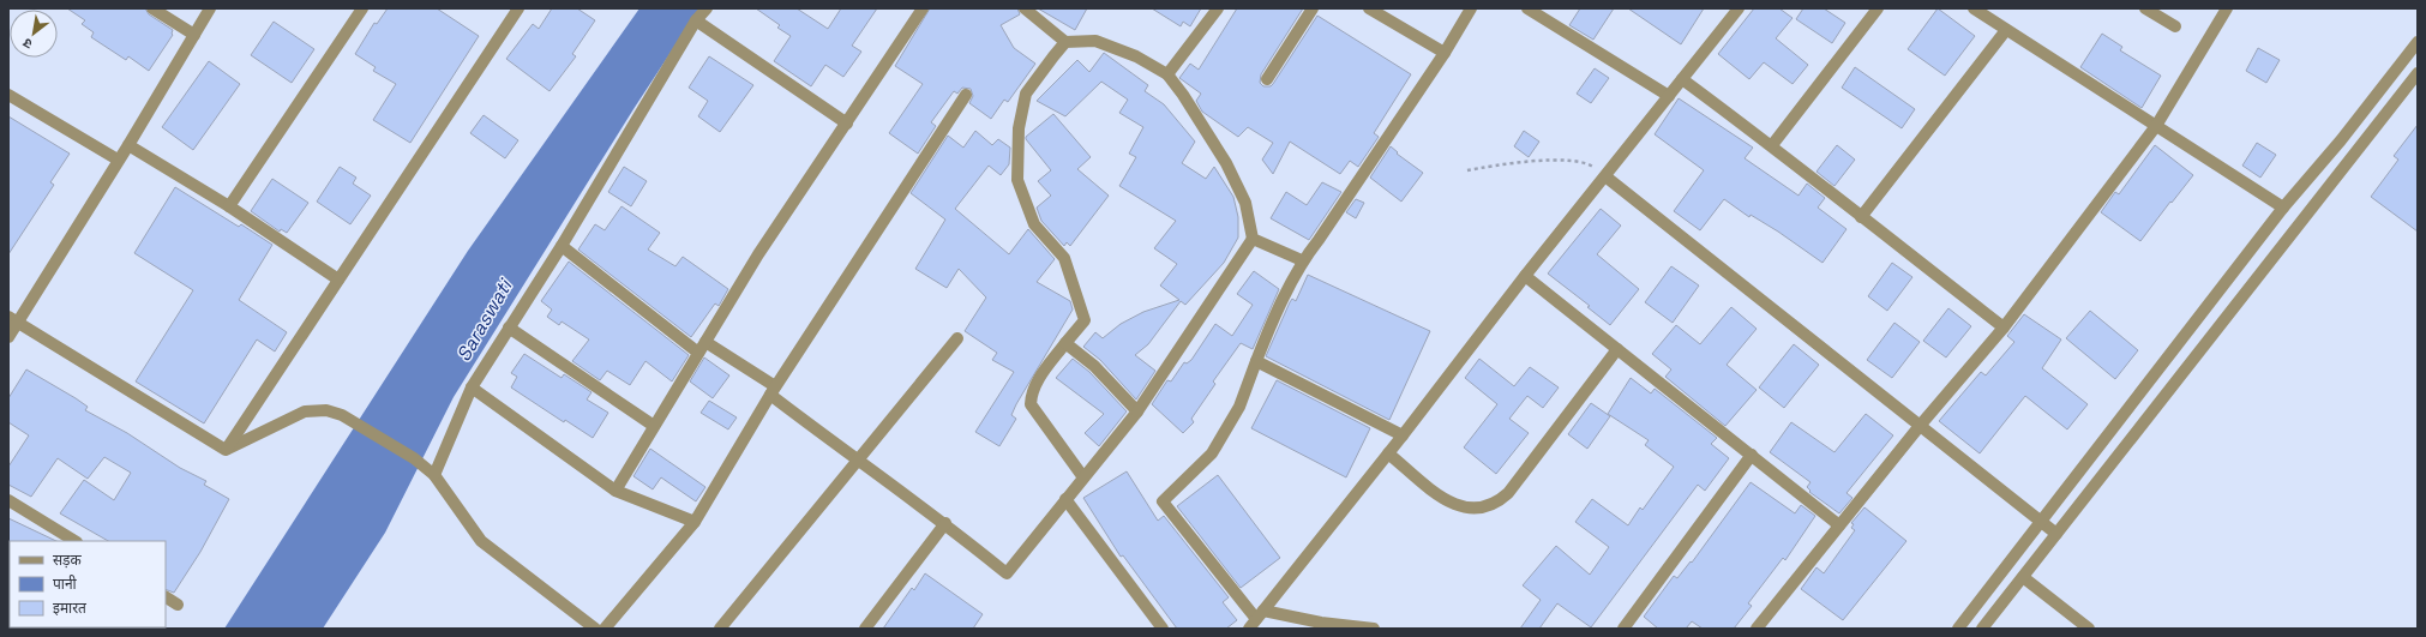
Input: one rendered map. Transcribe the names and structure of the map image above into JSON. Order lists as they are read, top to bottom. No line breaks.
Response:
{"water":["Saraswati"],"legend":["सड़क","पानी","इमारत"],"north":"bottom left"}
